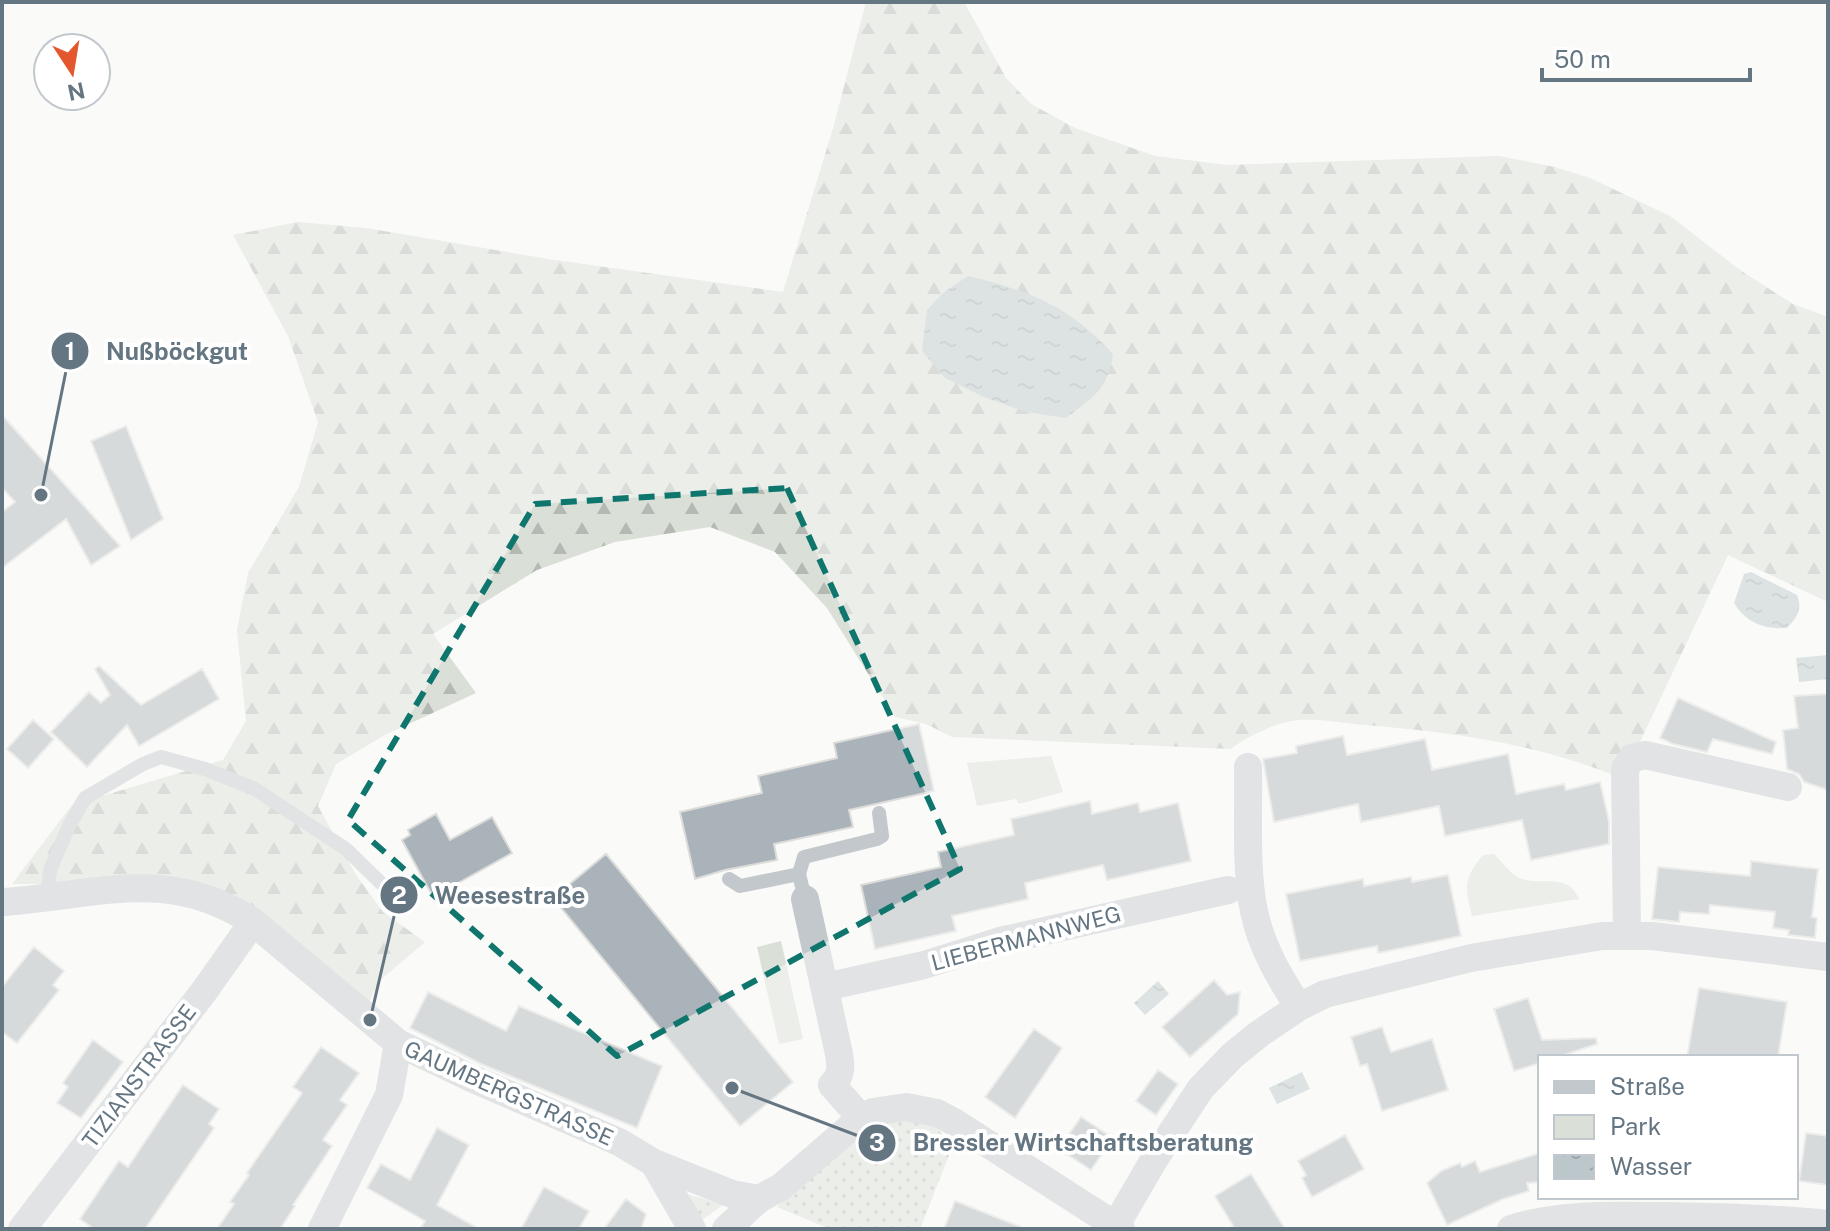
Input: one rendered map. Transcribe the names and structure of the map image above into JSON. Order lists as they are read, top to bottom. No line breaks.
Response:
{"streets":{"street":["LIEBERMANNWEG","TIZIANSTRASSE","GAUMBERGSTRASSE"]},"crossings":[["TIZIANSTRASSE","GAUMBERGSTRASSE"]],"places":["Nußböckgut","Weesestraße","Bressler Wirtschaftsberatung"],"legend":["Straße","Park","Wasser"],"scale_bar":"50 m","north":"bottom"}
